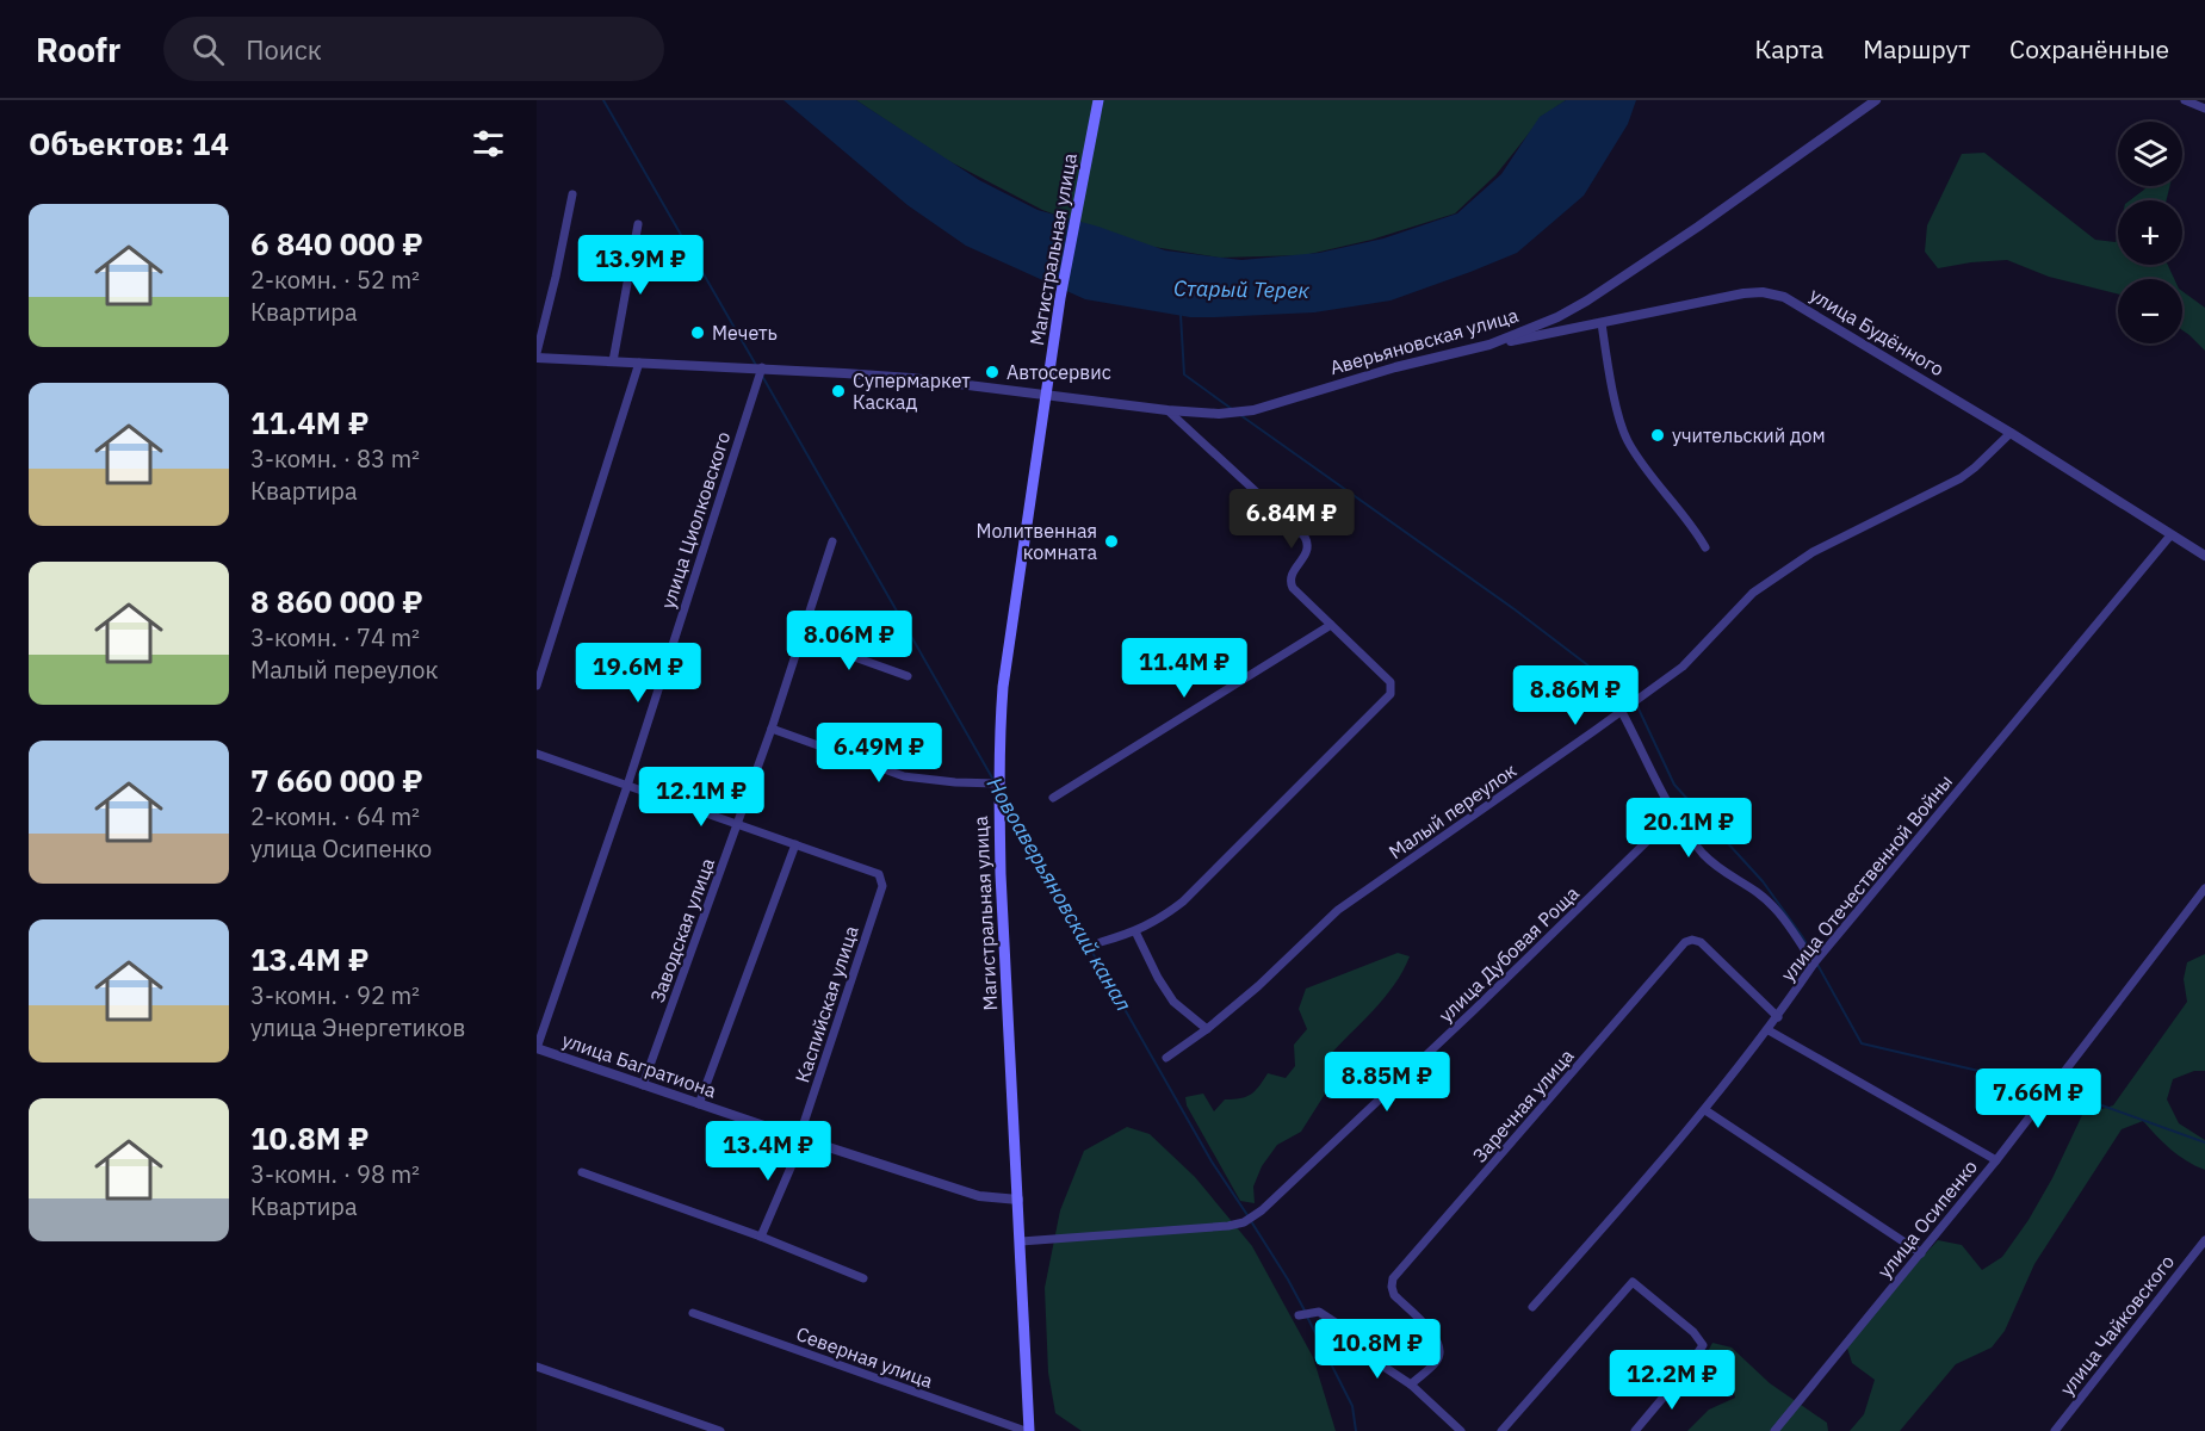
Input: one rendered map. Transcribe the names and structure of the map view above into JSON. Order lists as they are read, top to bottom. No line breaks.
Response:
{"streets":{"main road":["Магистральная улица"],"street":["улица Будённого","Аверьяновская улица","улица Циолковского","Малый переулок","улица Отечественной Войны","Заводская улица","улица Дубовая Роща","Каспийская улица","улица Багратиона","Заречная улица","улица Осипенко","улица Чайковского","Северная улица"]},"crossings":[["Магистральная улица","Аверьяновская улица"],["Магистральная улица","улица Дубовая Роща"],["Магистральная улица","улица Багратиона"],["Магистральная улица","Северная улица"],["улица Будённого","Аверьяновская улица"],["улица Будённого","Малый переулок"],["улица Будённого","улица Отечественной Войны"],["Аверьяновская улица","улица Циолковского"],["улица Циолковского","улица Багратиона"],["улица Отечественной Войны","Заречная улица"],["Заводская улица","улица Багратиона"],["Каспийская улица","улица Багратиона"]],"water":["Старый Терек","Новоаверьяновский канал"],"places":["Мечеть","Автосервис","Супермаркет Каскад","учительский дом","Молитвенная комната"],"page":{"header":"Roofr","search":"Поиск","nav":["Карта","Маршрут","Сохранённые"],"heading":"Объектов: 14","map_buttons":["+","−"],"list":[{"name":"6 840 000 ₽","note":"2-комн. · 52 m² · Квартира"},{"name":"11.4M ₽","note":"3-комн. · 83 m² · Квартира"},{"name":"8 860 000 ₽","note":"3-комн. · 74 m² · Малый переулок"},{"name":"7 660 000 ₽","note":"2-комн. · 64 m² · улица Осипенко"},{"name":"13.4M ₽","note":"3-комн. · 92 m² · улица Энергетиков"},{"name":"10.8M ₽","note":"3-комн. · 98 m² · Квартира"}],"price":["13.9M ₽","6.84M ₽","8.06M ₽","11.4M ₽","19.6M ₽","8.86M ₽","6.49M ₽","12.1M ₽","20.1M ₽","8.85M ₽","7.66M ₽","13.4M ₽","10.8M ₽","12.2M ₽"]}}
